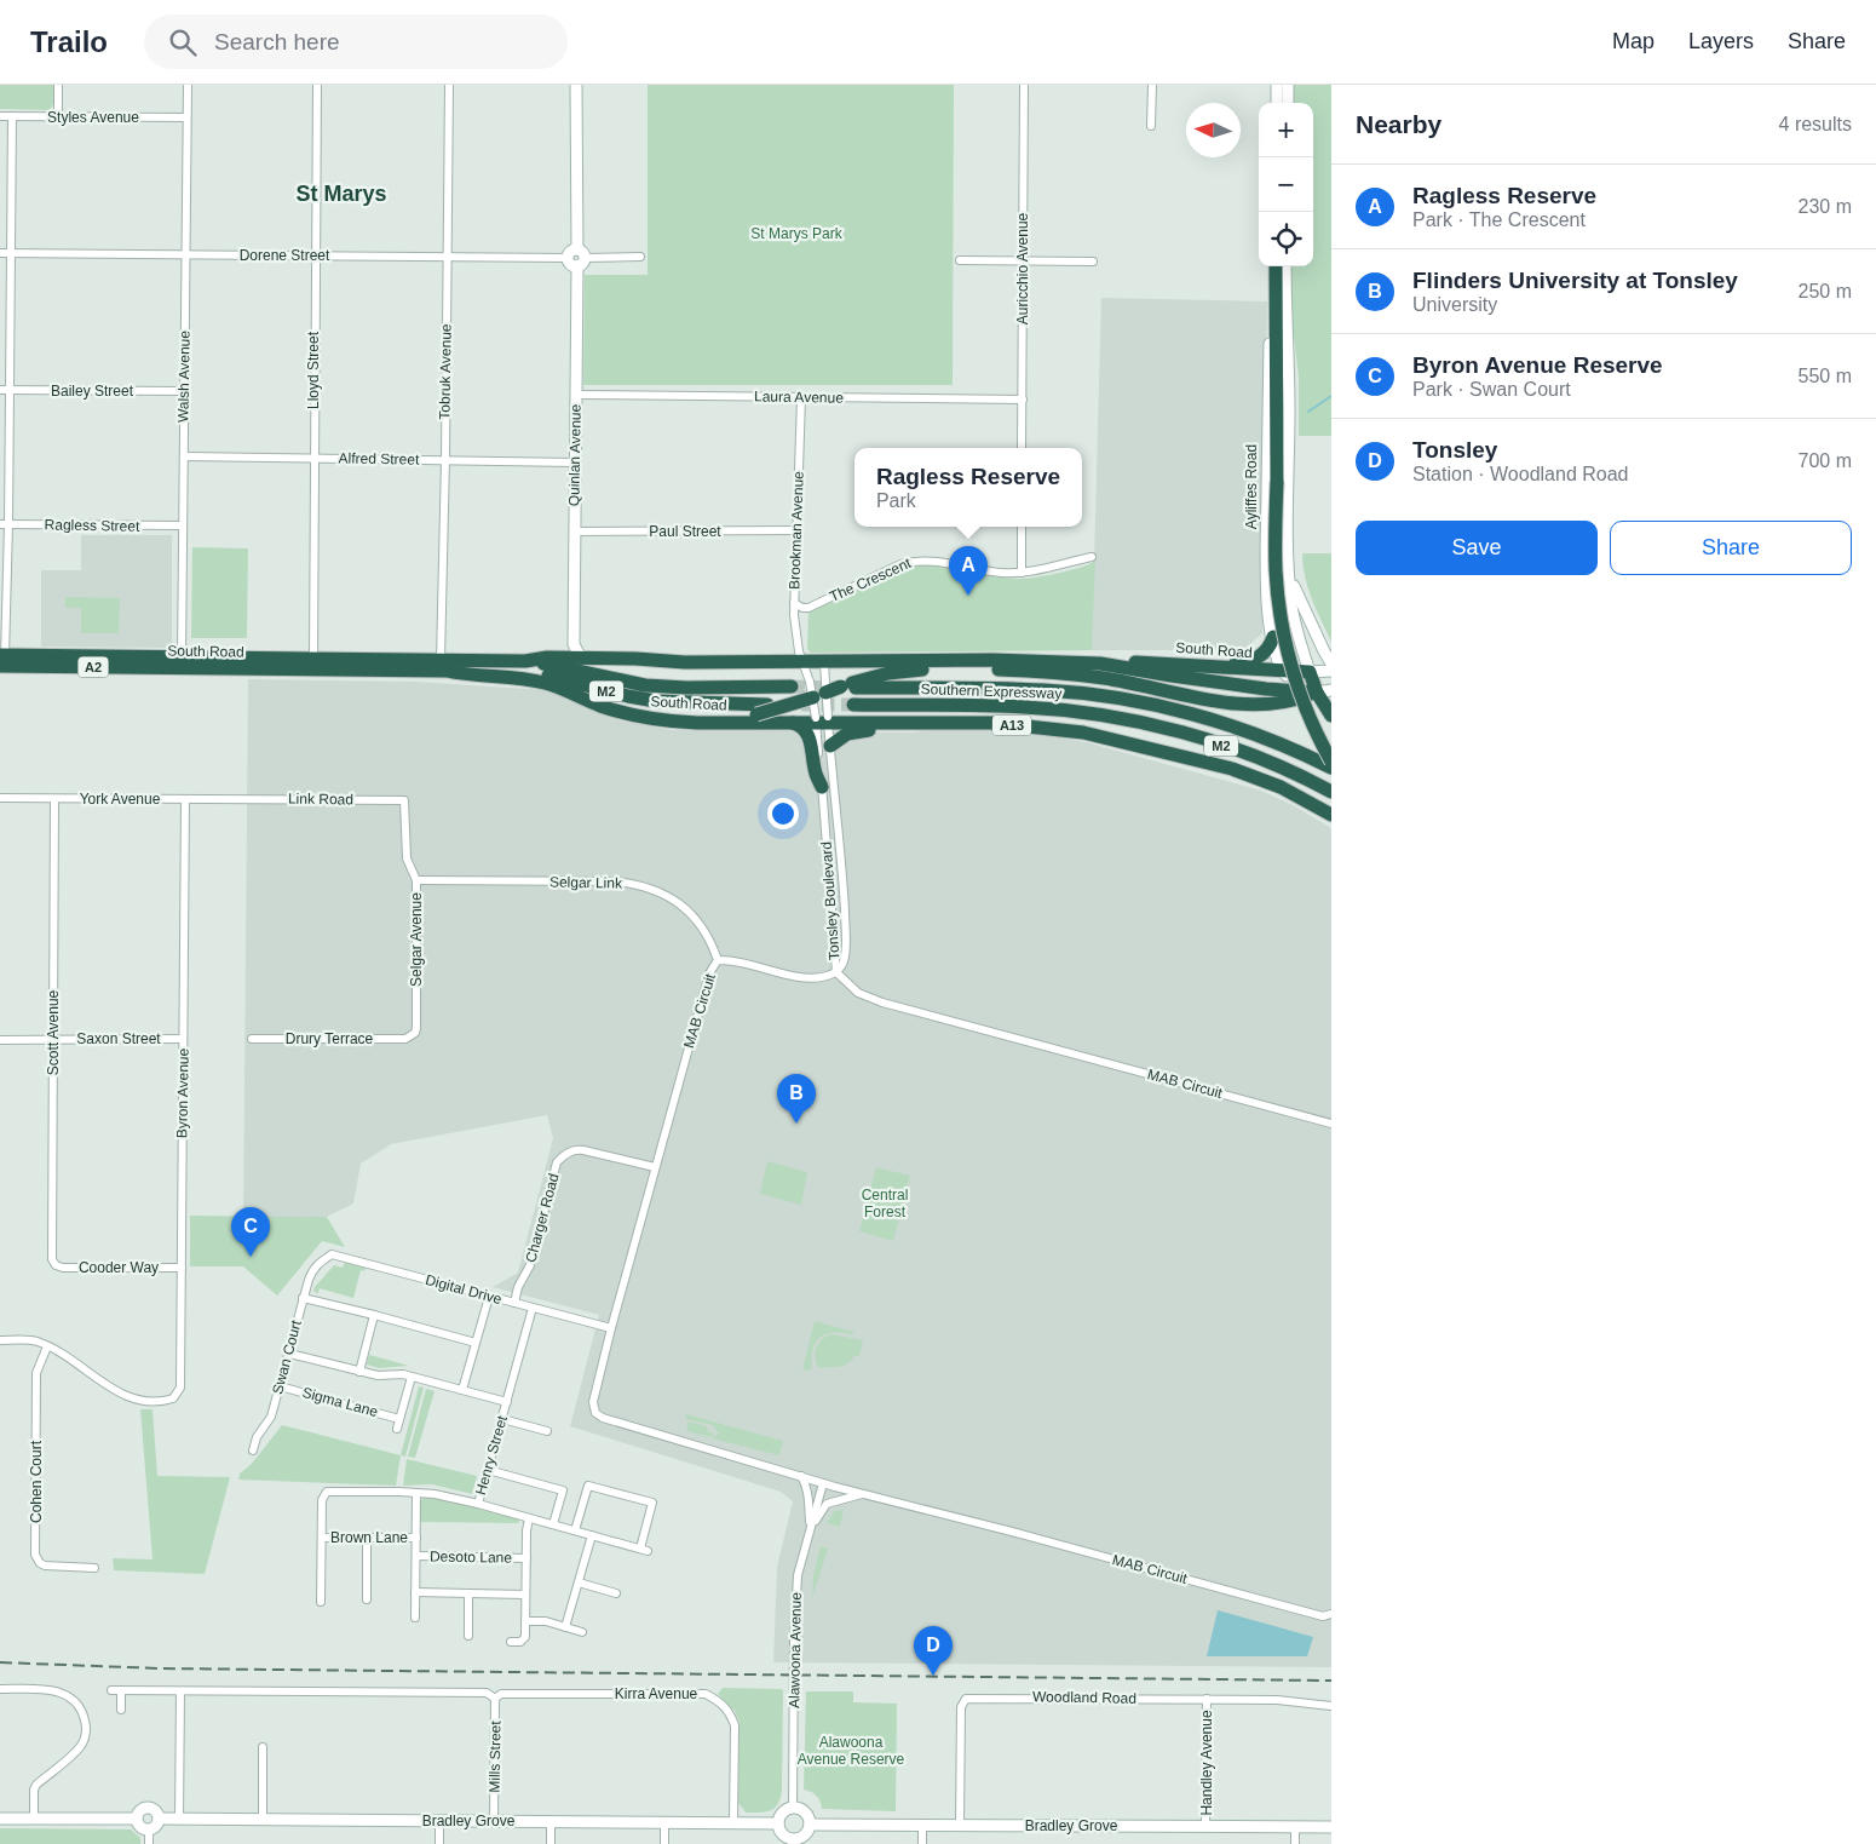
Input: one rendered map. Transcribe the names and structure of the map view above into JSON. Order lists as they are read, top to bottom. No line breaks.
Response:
{"streets":{"highway":["South Road","A2","M2","Southern Expressway","A13"],"street":["Styles Avenue","Dorene Street","Auricchio Avenue","Lloyd Street","Tobruk Avenue","Walsh Avenue","Bailey Street","Laura Avenue","Quinlan Avenue","Alfred Street","Ayliffes Road","Ragless Street","Brookman Avenue","Paul Street","The Crescent","York Avenue","Link Road","Selgar Link","Tonsley Boulevard","Selgar Avenue","MAB Circuit","Scott Avenue","Saxon Street","Drury Terrace","Byron Avenue","Charger Road","Cooder Way","Digital Drive","Swan Court","Sigma Lane","Henry Street","Cohen Court","Brown Lane","Desoto Lane","Alawoona Avenue","Kirra Avenue","Woodland Road","Mills Street","Handley Avenue","Bradley Grove"]},"crossings":[["Styles Avenue","Walsh Avenue"],["Dorene Street","Lloyd Street"],["Dorene Street","Tobruk Avenue"],["Dorene Street","Walsh Avenue"],["Dorene Street","Quinlan Avenue"],["Auricchio Avenue","Laura Avenue"],["Lloyd Street","Alfred Street"],["Lloyd Street","South Road"],["Tobruk Avenue","Alfred Street"],["Tobruk Avenue","South Road"],["Tobruk Avenue","M2"],["Walsh Avenue","Bailey Street"],["Walsh Avenue","Alfred Street"],["Walsh Avenue","Ragless Street"],["Walsh Avenue","South Road"],["Laura Avenue","Quinlan Avenue"],["Laura Avenue","Brookman Avenue"],["Quinlan Avenue","Alfred Street"],["Quinlan Avenue","Paul Street"],["Ayliffes Road","South Road"],["Brookman Avenue","Paul Street"],["Brookman Avenue","The Crescent"],["Brookman Avenue","South Road"],["Brookman Avenue","Tonsley Boulevard"],["South Road","M2"],["South Road","Tonsley Boulevard"],["York Avenue","Link Road"],["York Avenue","Scott Avenue"],["York Avenue","Byron Avenue"],["Link Road","Selgar Avenue"],["Selgar Link","Selgar Avenue"],["Selgar Link","MAB Circuit"],["Tonsley Boulevard","MAB Circuit"],["Selgar Avenue","Drury Terrace"],["MAB Circuit","Charger Road"],["MAB Circuit","Digital Drive"],["MAB Circuit","Alawoona Avenue"],["Scott Avenue","Saxon Street"],["Scott Avenue","Cooder Way"],["Saxon Street","Byron Avenue"],["Byron Avenue","Cooder Way"],["Byron Avenue","Cohen Court"],["Charger Road","Digital Drive"],["Digital Drive","Swan Court"],["Digital Drive","Henry Street"],["Swan Court","Sigma Lane"],["Alawoona Avenue","Bradley Grove"],["Kirra Avenue","Mills Street"],["Kirra Avenue","Bradley Grove"],["Woodland Road","Handley Avenue"],["Woodland Road","Bradley Grove"],["Mills Street","Bradley Grove"],["Handley Avenue","Bradley Grove"]],"districts":["St Marys"],"parks":["St Marys Park","Central Forest","Alawoona Avenue Reserve"],"north":"left","page":{"header":"Trailo","search":"Search here","nav":["Map","Layers","Share"],"heading":["Nearby","4 results"],"map_buttons":["+","−"],"list":[{"mark":"A","name":"Ragless Reserve","note":"Park · The Crescent","value":"230 m"},{"mark":"B","name":"Flinders University at Tonsley","note":"University","value":"250 m"},{"mark":"C","name":"Byron Avenue Reserve","note":"Park · Swan Court","value":"550 m"},{"mark":"D","name":"Tonsley","note":"Station · Woodland Road","value":"700 m"}],"popup":["Ragless Reserve","Park"],"buttons":["Save","Share"],"pins":["A","B","C","D"]}}
